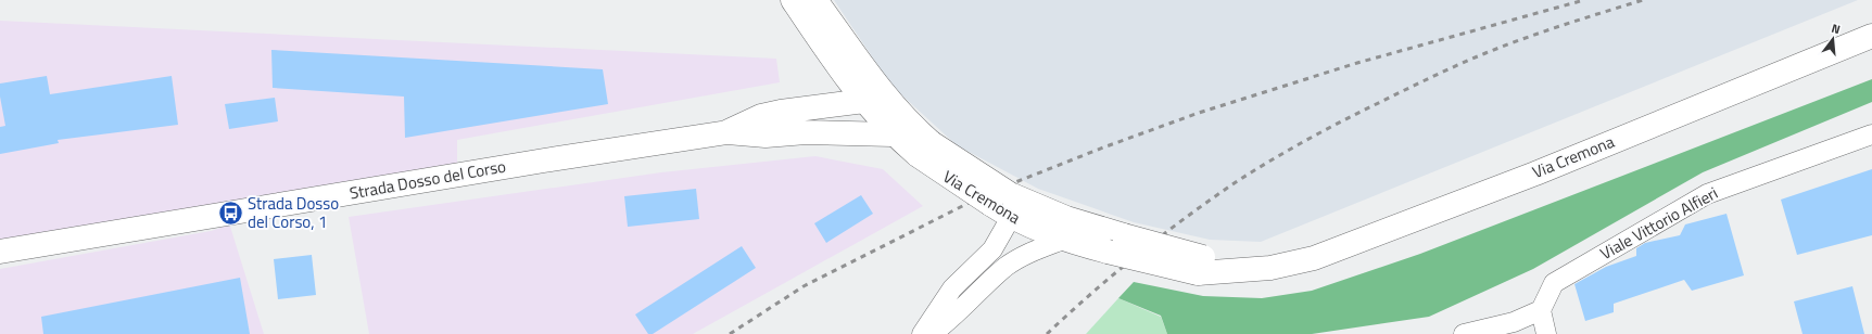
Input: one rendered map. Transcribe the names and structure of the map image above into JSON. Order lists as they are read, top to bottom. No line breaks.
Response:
{"streets":{"main road":["Via Cremona","Strada Dosso del Corso"],"street":["Viale Vittorio Alfieri"]},"crossings":[["Via Cremona","Strada Dosso del Corso"]],"places":{"bus stop":["Strada Dosso del Corso, 1"]},"north":"top"}
